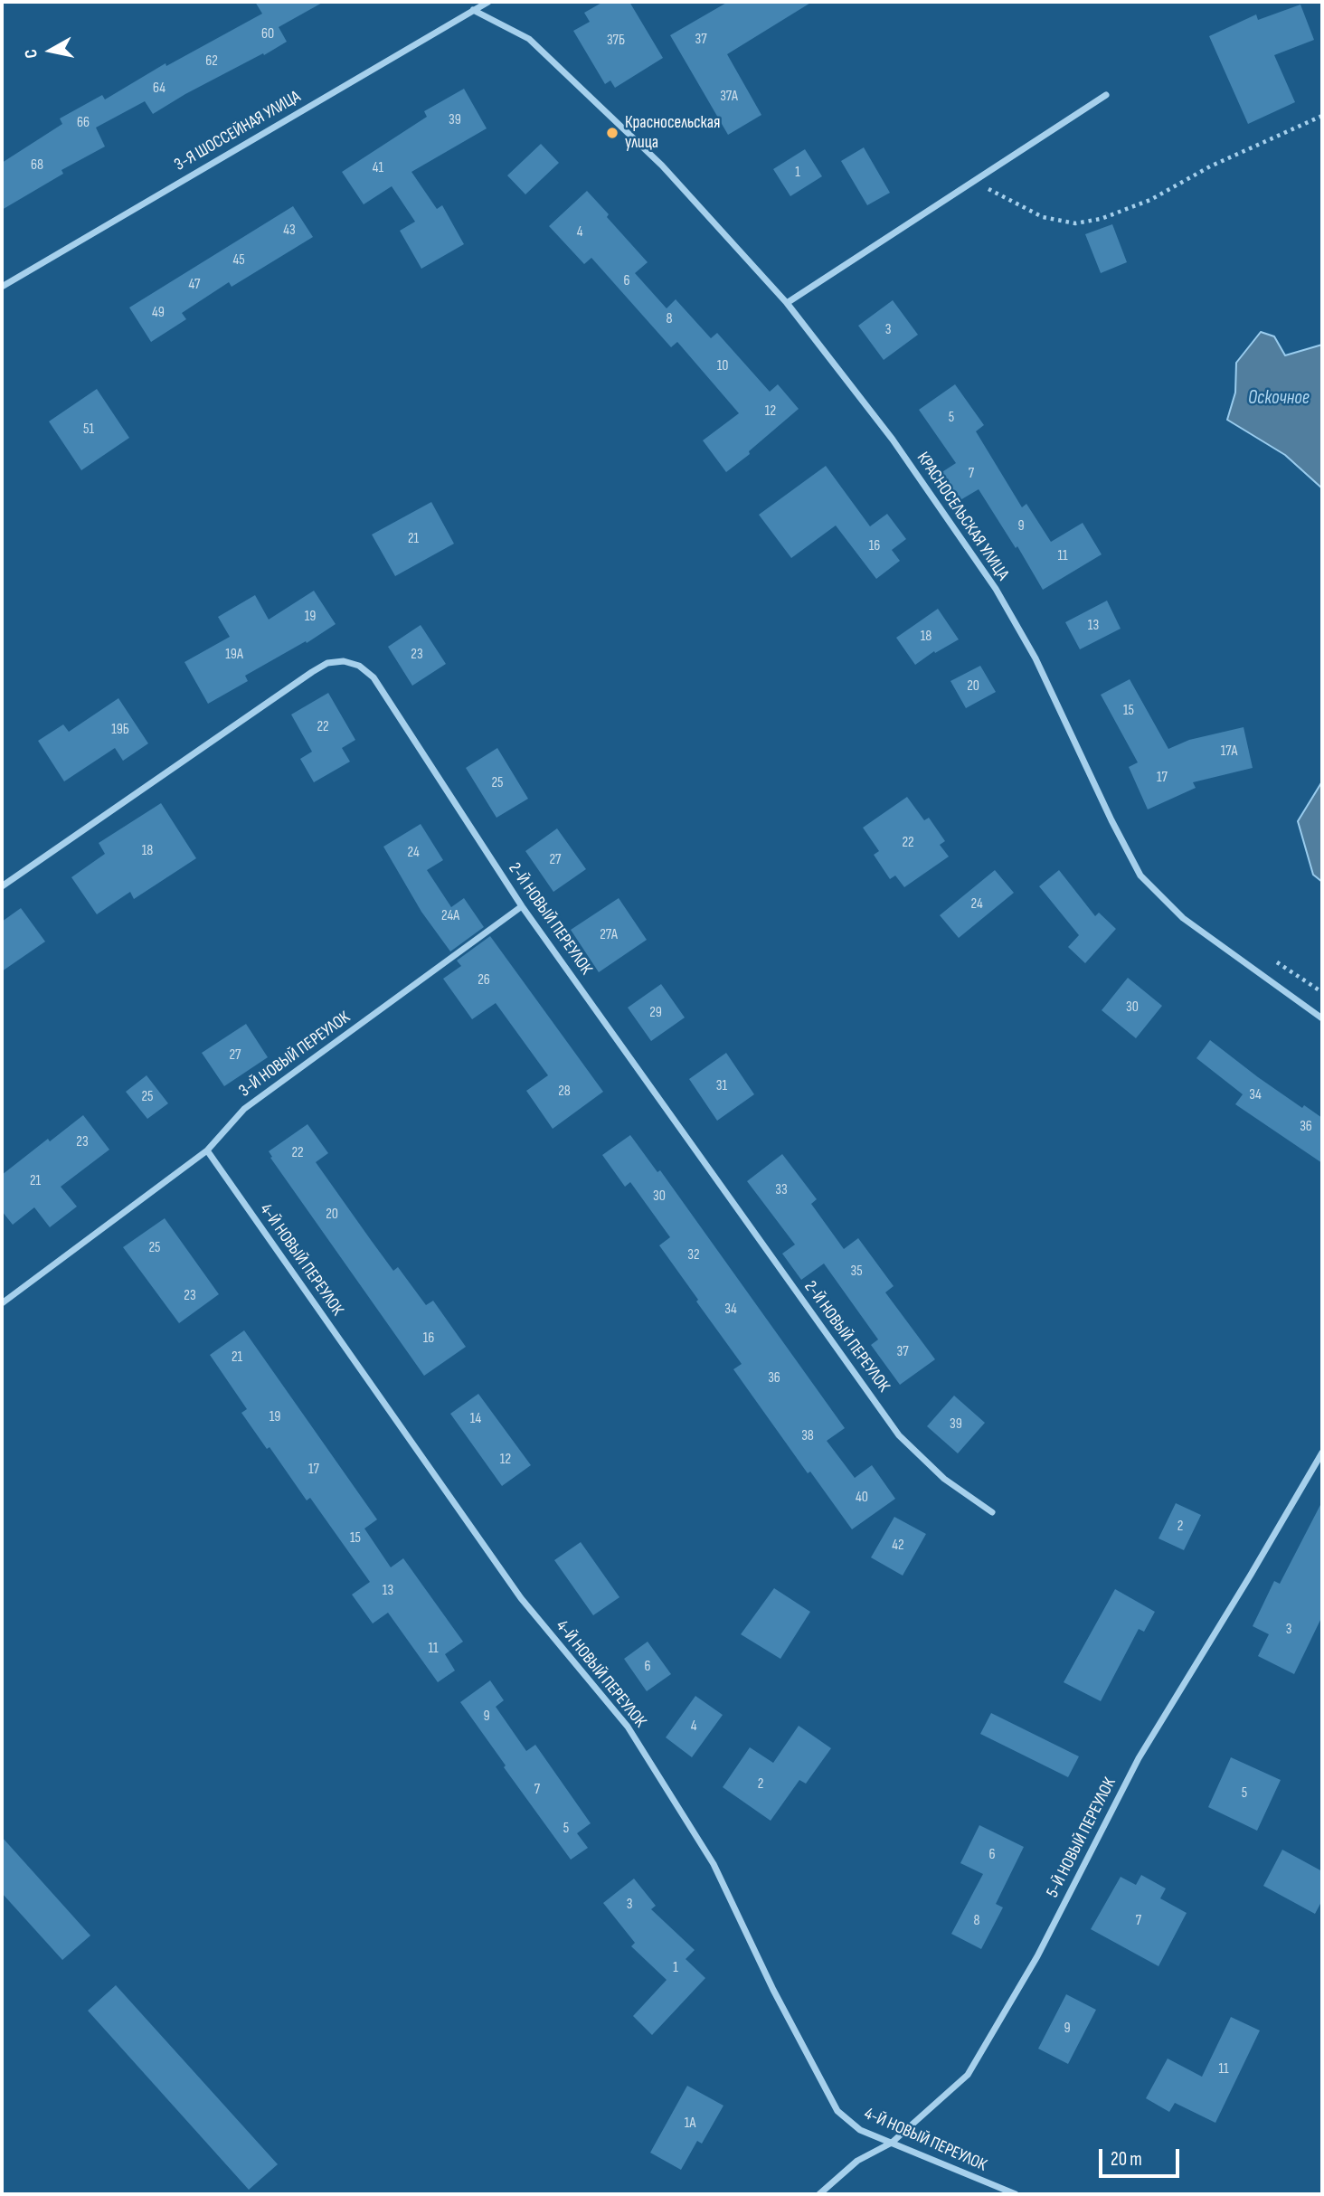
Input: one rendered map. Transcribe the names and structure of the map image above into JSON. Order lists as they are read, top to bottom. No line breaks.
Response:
{"streets":{"street":["3-Я ШОССЕЙНАЯ УЛИЦА","КРАСНОСЕЛЬСКАЯ УЛИЦА","2-Й НОВЫЙ ПЕРЕУЛОК","3-Й НОВЫЙ ПЕРЕУЛОК","4-Й НОВЫЙ ПЕРЕУЛОК","5-Й НОВЫЙ ПЕРЕУЛОК"]},"crossings":[["3-Я ШОССЕЙНАЯ УЛИЦА","КРАСНОСЕЛЬСКАЯ УЛИЦА"],["2-Й НОВЫЙ ПЕРЕУЛОК","3-Й НОВЫЙ ПЕРЕУЛОК"],["3-Й НОВЫЙ ПЕРЕУЛОК","4-Й НОВЫЙ ПЕРЕУЛОК"],["4-Й НОВЫЙ ПЕРЕУЛОК","5-Й НОВЫЙ ПЕРЕУЛОК"]],"water":["Оскочное"],"places":["Красносельская улица"],"house_numbers":["60","37","37Б","62","64","37А","39","66","68","41","1","43","4","45","6","47","49","8","3","10","12","5","51","7","9","21","16","11","19","13","18","19А","23","20","15","22","19Б","17А","17","25","22","18","24","27","24","24А","27А","26","30","29","27","31","28","34","25","36","23","22","21","33","30","20","25","32","35","23","34","16","37","21","36","19","14","39","38","12","17","40","2","15","42","13","3","11","6","9","4","2","7","5","5","6","3","8","7","1","9","11","1А"],"scale_bar":"20 m","north":"left"}
